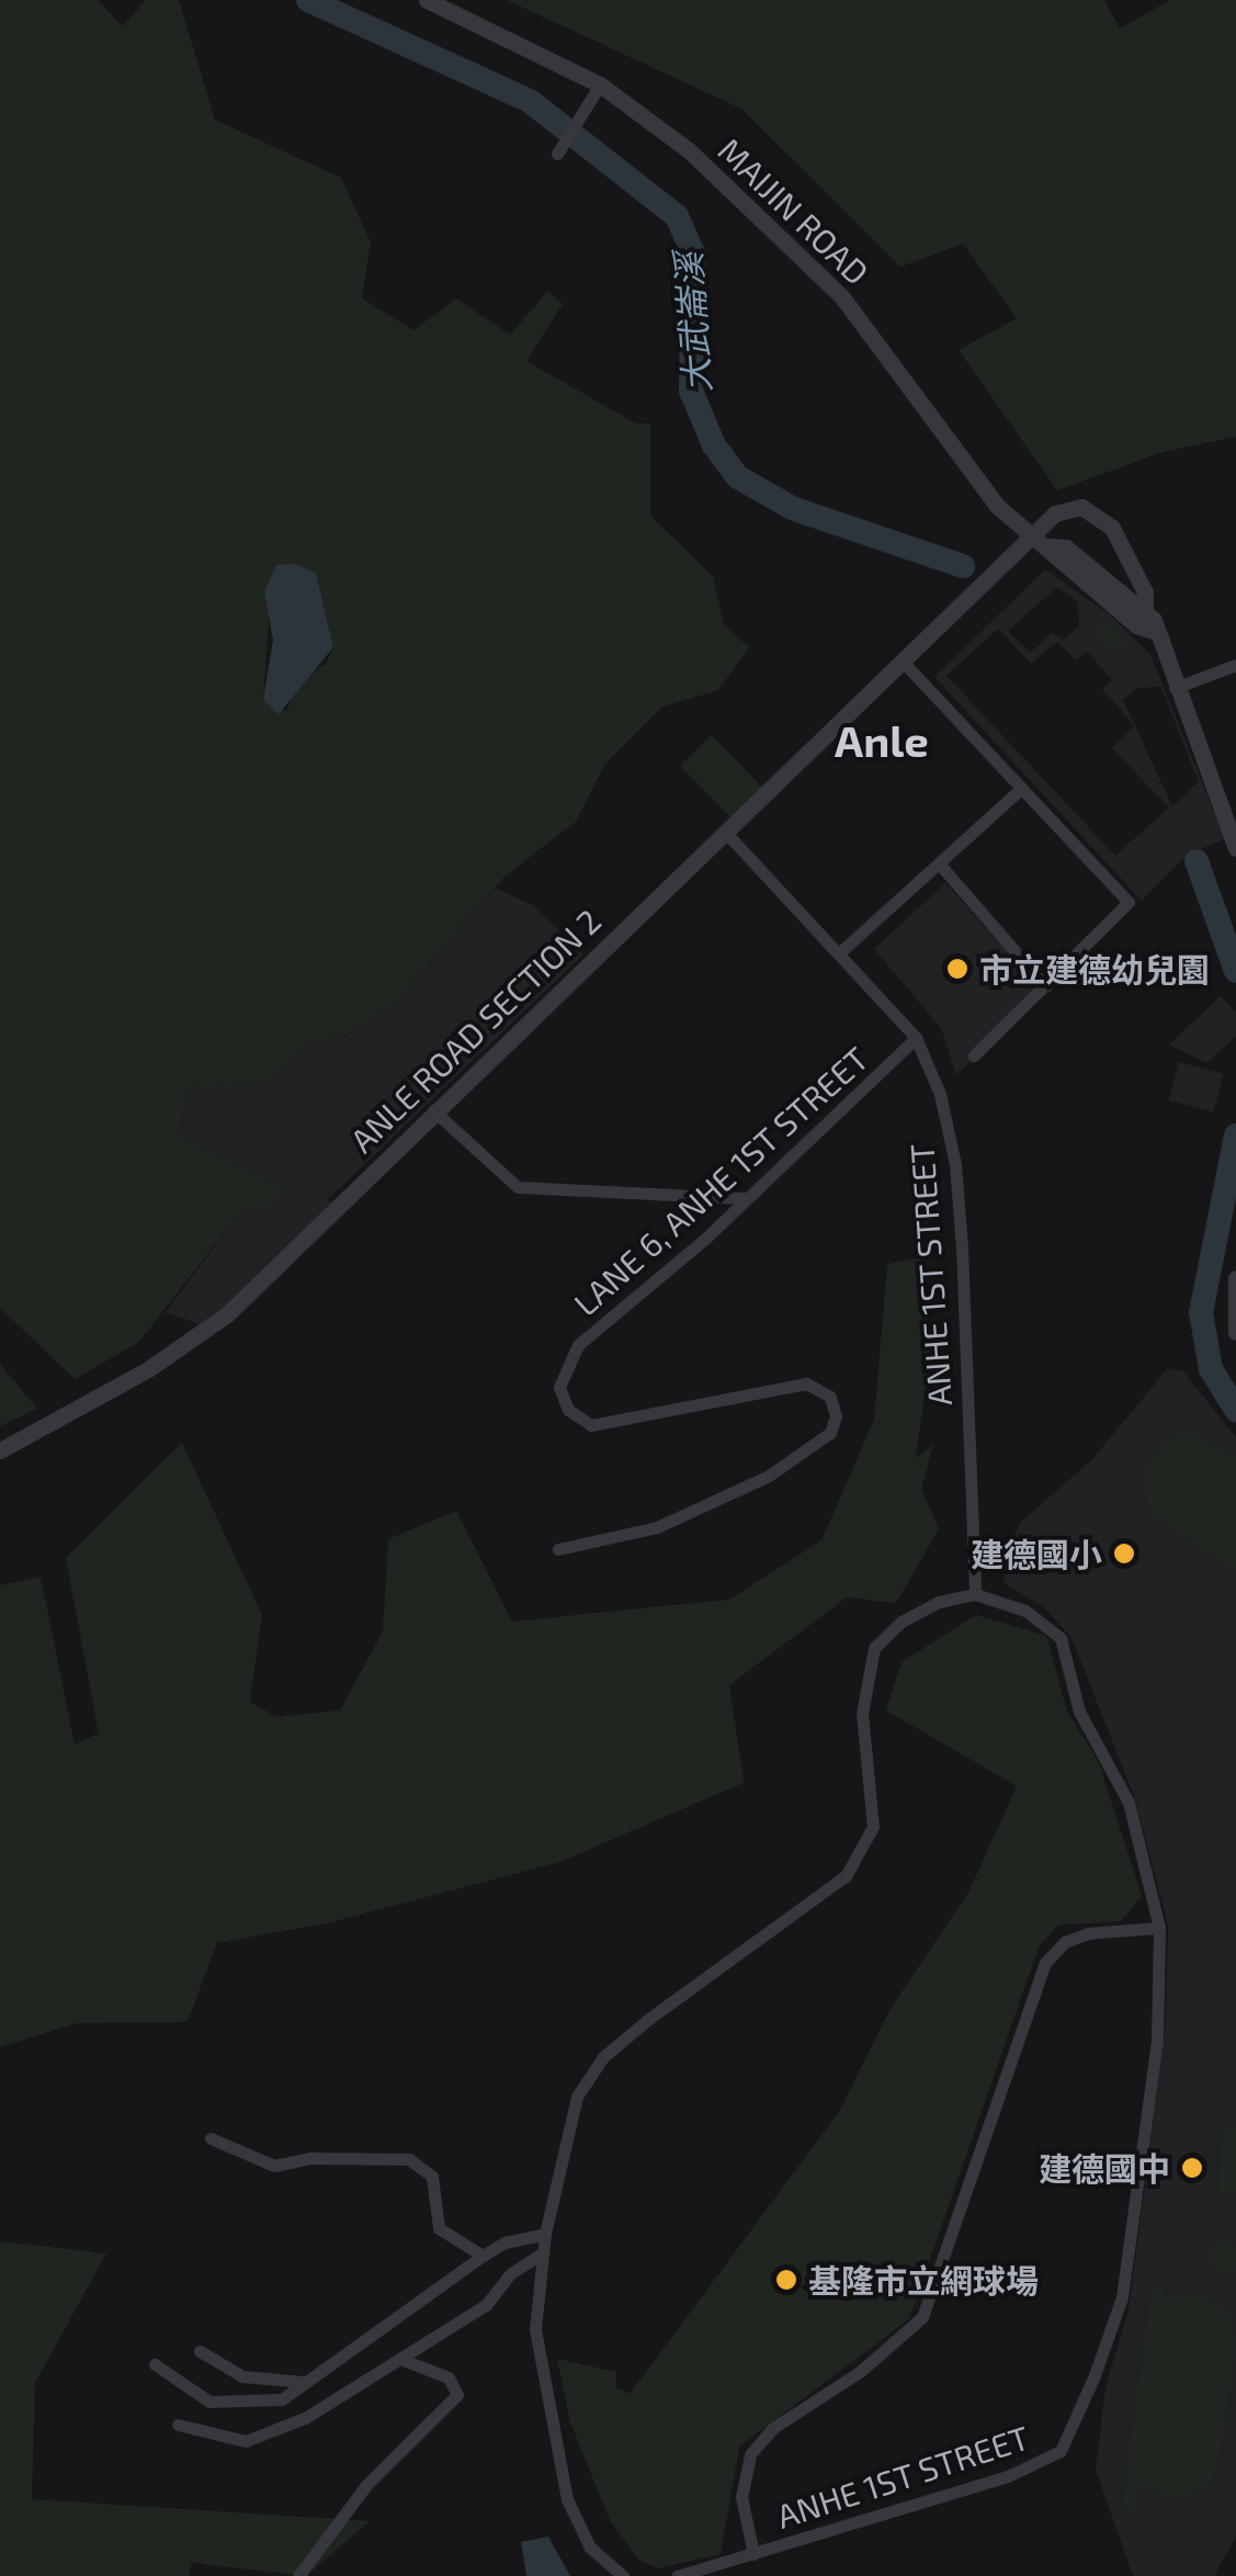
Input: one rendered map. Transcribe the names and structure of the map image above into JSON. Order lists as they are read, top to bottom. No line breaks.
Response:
{"streets":{"street":["MAIJIN ROAD","ANLE ROAD SECTION 2","LANE 6, ANHE 1ST STREET","ANHE 1ST STREET"]},"crossings":[["MAIJIN ROAD","ANLE ROAD SECTION 2"],["ANLE ROAD SECTION 2","ANHE 1ST STREET"],["LANE 6, ANHE 1ST STREET","ANHE 1ST STREET"]],"districts":["Anle"],"water":["大武崙溪"],"places":["市立建德幼兒園","建德國小","建德國中","基隆市立網球場"]}
